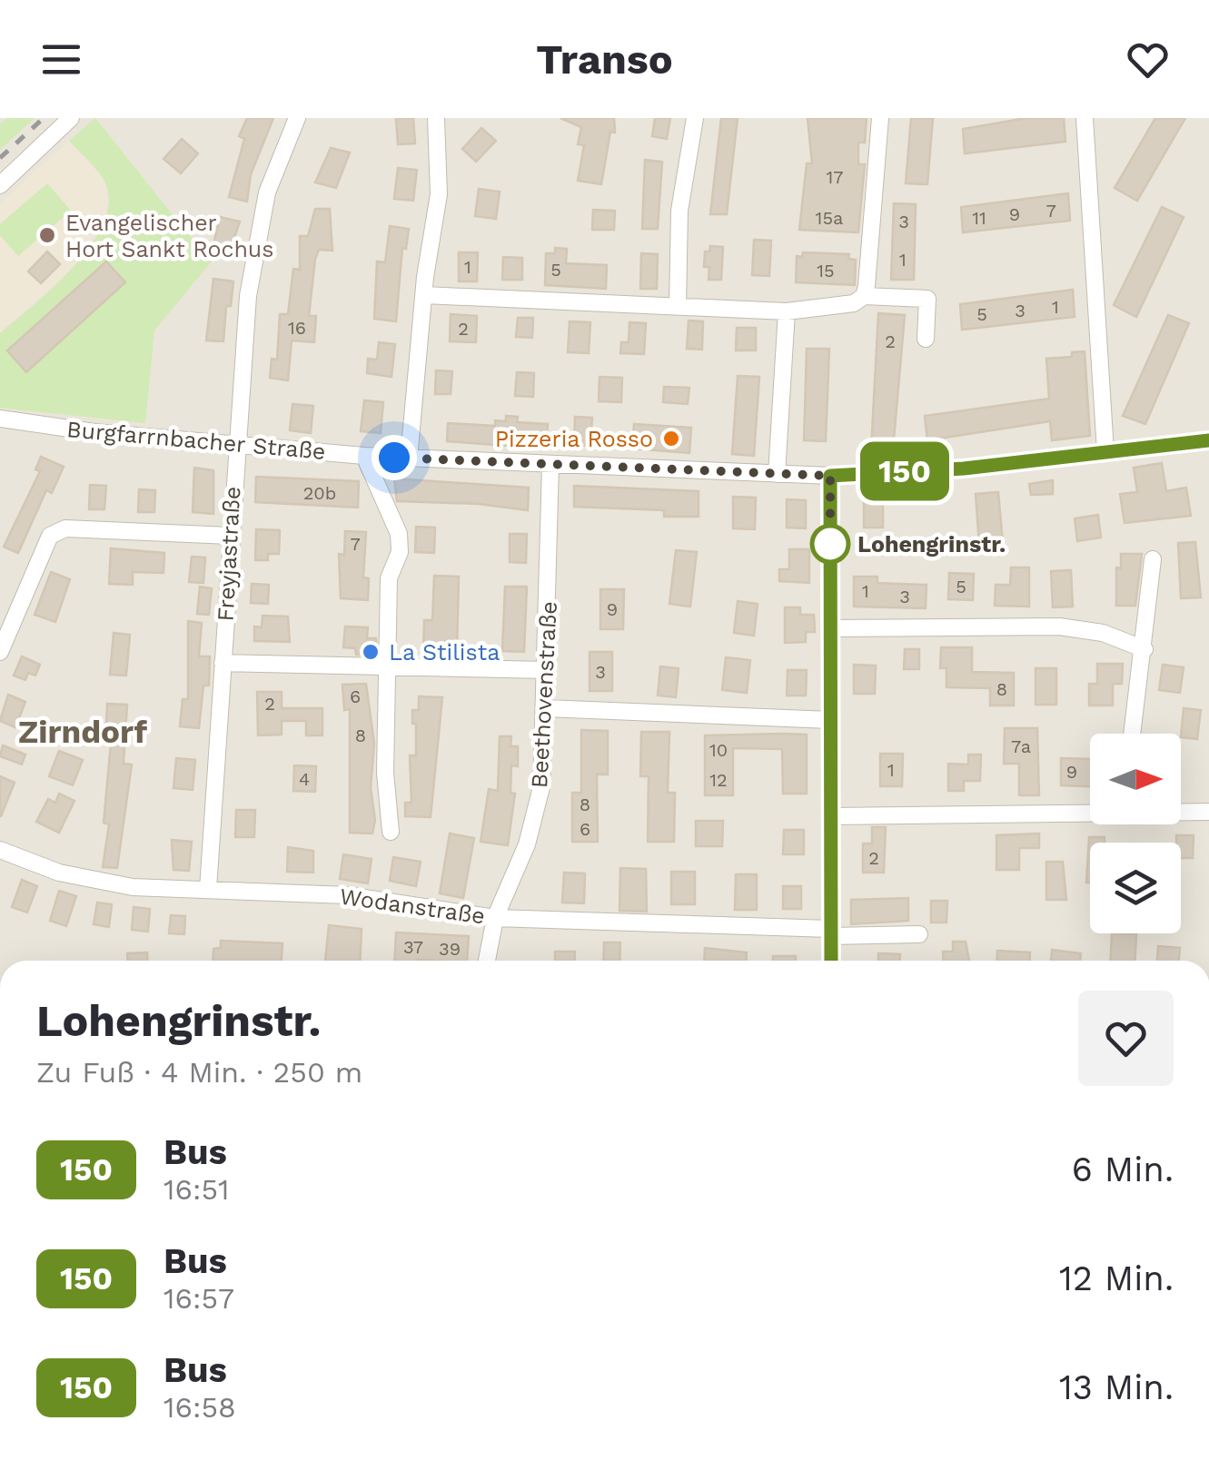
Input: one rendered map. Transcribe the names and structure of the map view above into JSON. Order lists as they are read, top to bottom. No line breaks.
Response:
{"streets":{"street":["Burgfarrnbacher Straße","Freyjastraße","Beethovenstraße","Wodanstraße"]},"crossings":[["Burgfarrnbacher Straße","Freyjastraße"],["Burgfarrnbacher Straße","Beethovenstraße"],["Freyjastraße","Wodanstraße"],["Beethovenstraße","Wodanstraße"]],"districts":["Zirndorf"],"places":["Evangelischer Hort Sankt Rochus","Pizzeria Rosso","Lohengrinstr.","La Stilista"],"lines":["bus line 150"],"house_numbers":["17","7","9","15a","11","3","1","1","5","15","1","3","5","16","2","2","20b","7","5","1","3","9","3","8","6","2","8","7a","10","1","9","4","12","8","6","2","37","39"],"north":"right","page":{"header":"Transo","on_map":"150","heading":["Lohengrinstr.","Zu Fuß · 4 Min. · 250 m"],"list":[{"mark":"150","name":"Bus","note":"16:51","value":"6 Min."},{"mark":"150","name":"Bus","note":"16:57","value":"12 Min."},{"mark":"150","name":"Bus","note":"16:58","value":"13 Min."}]}}
